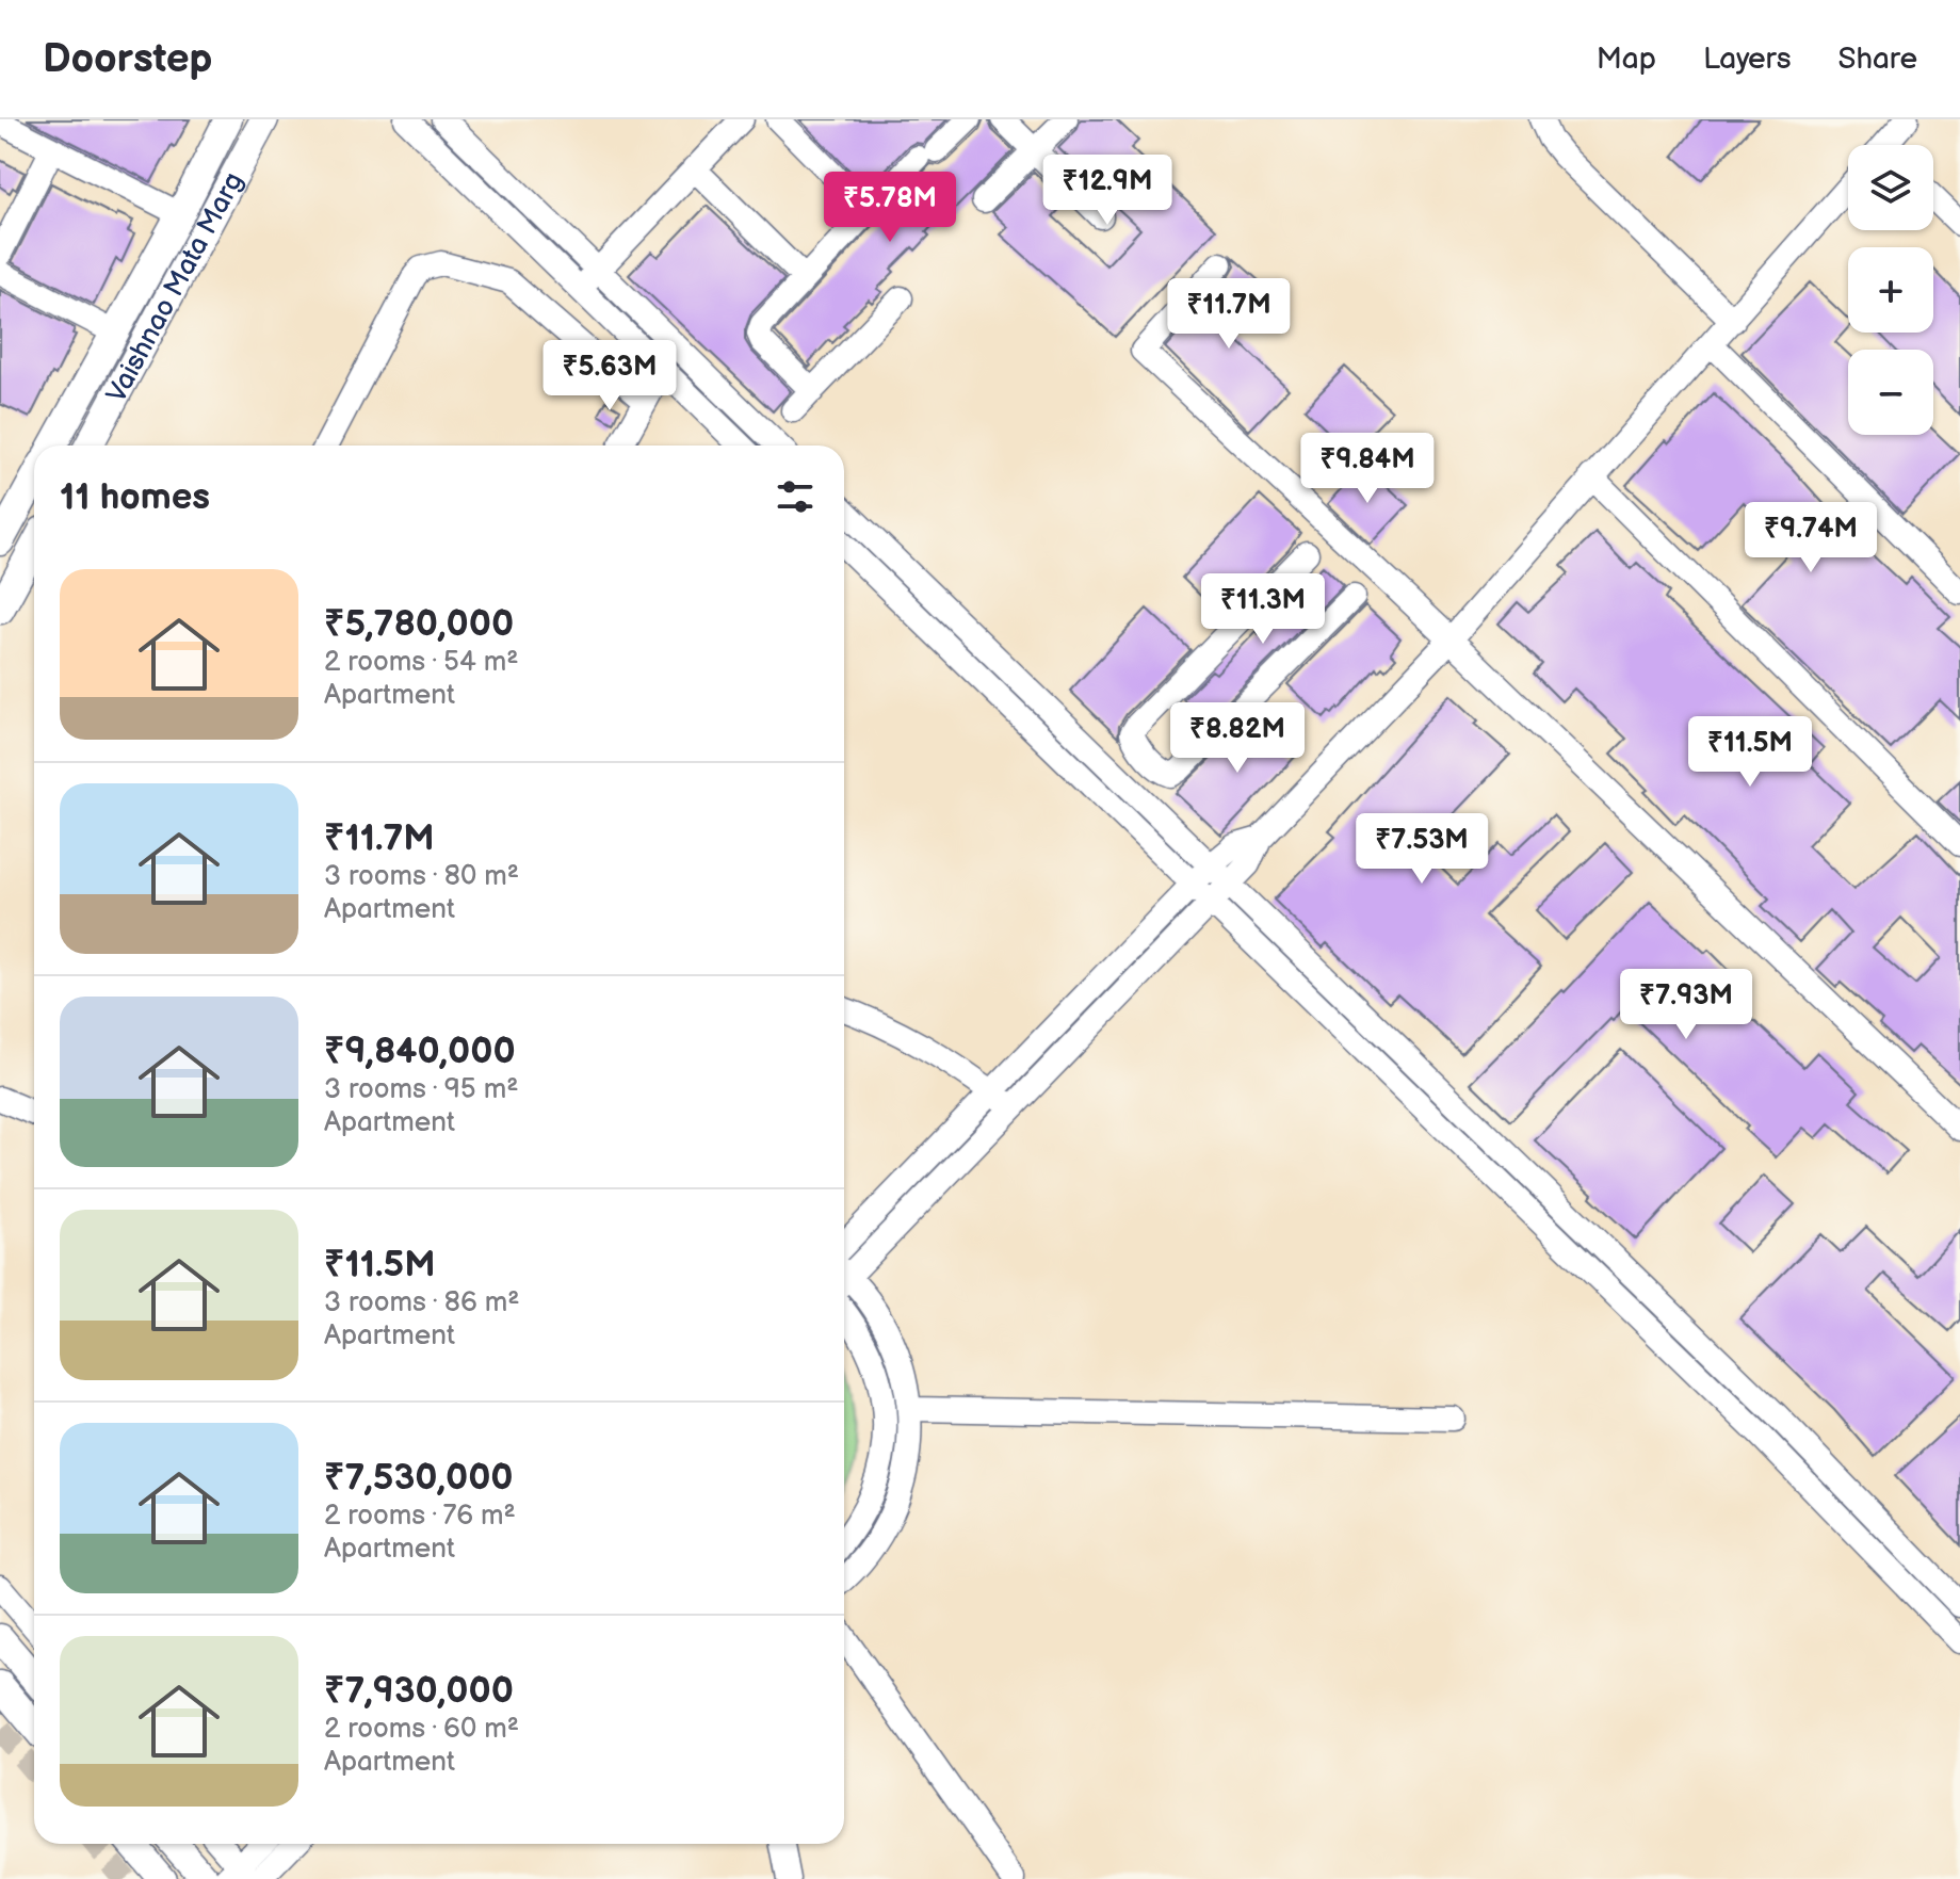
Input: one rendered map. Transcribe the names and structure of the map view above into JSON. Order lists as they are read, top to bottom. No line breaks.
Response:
{"streets":{"main road":["Vaishnao Mata Marg"]},"page":{"header":"Doorstep","nav":["Map","Layers","Share"],"map_buttons":["+","−"],"price":["₹12.9M","₹5.78M","₹11.7M","₹5.63M","₹9.84M","₹9.74M","₹11.3M","₹8.82M","₹11.5M","₹7.53M","₹7.93M"],"heading":"11 homes","list":[{"name":"₹5,780,000","note":"2 rooms · 54 m² · Apartment"},{"name":"₹11.7M","note":"3 rooms · 80 m² · Apartment"},{"name":"₹9,840,000","note":"3 rooms · 95 m² · Apartment"},{"name":"₹11.5M","note":"3 rooms · 86 m² · Apartment"},{"name":"₹7,530,000","note":"2 rooms · 76 m² · Apartment"},{"name":"₹7,930,000","note":"2 rooms · 60 m² · Apartment"}]}}
